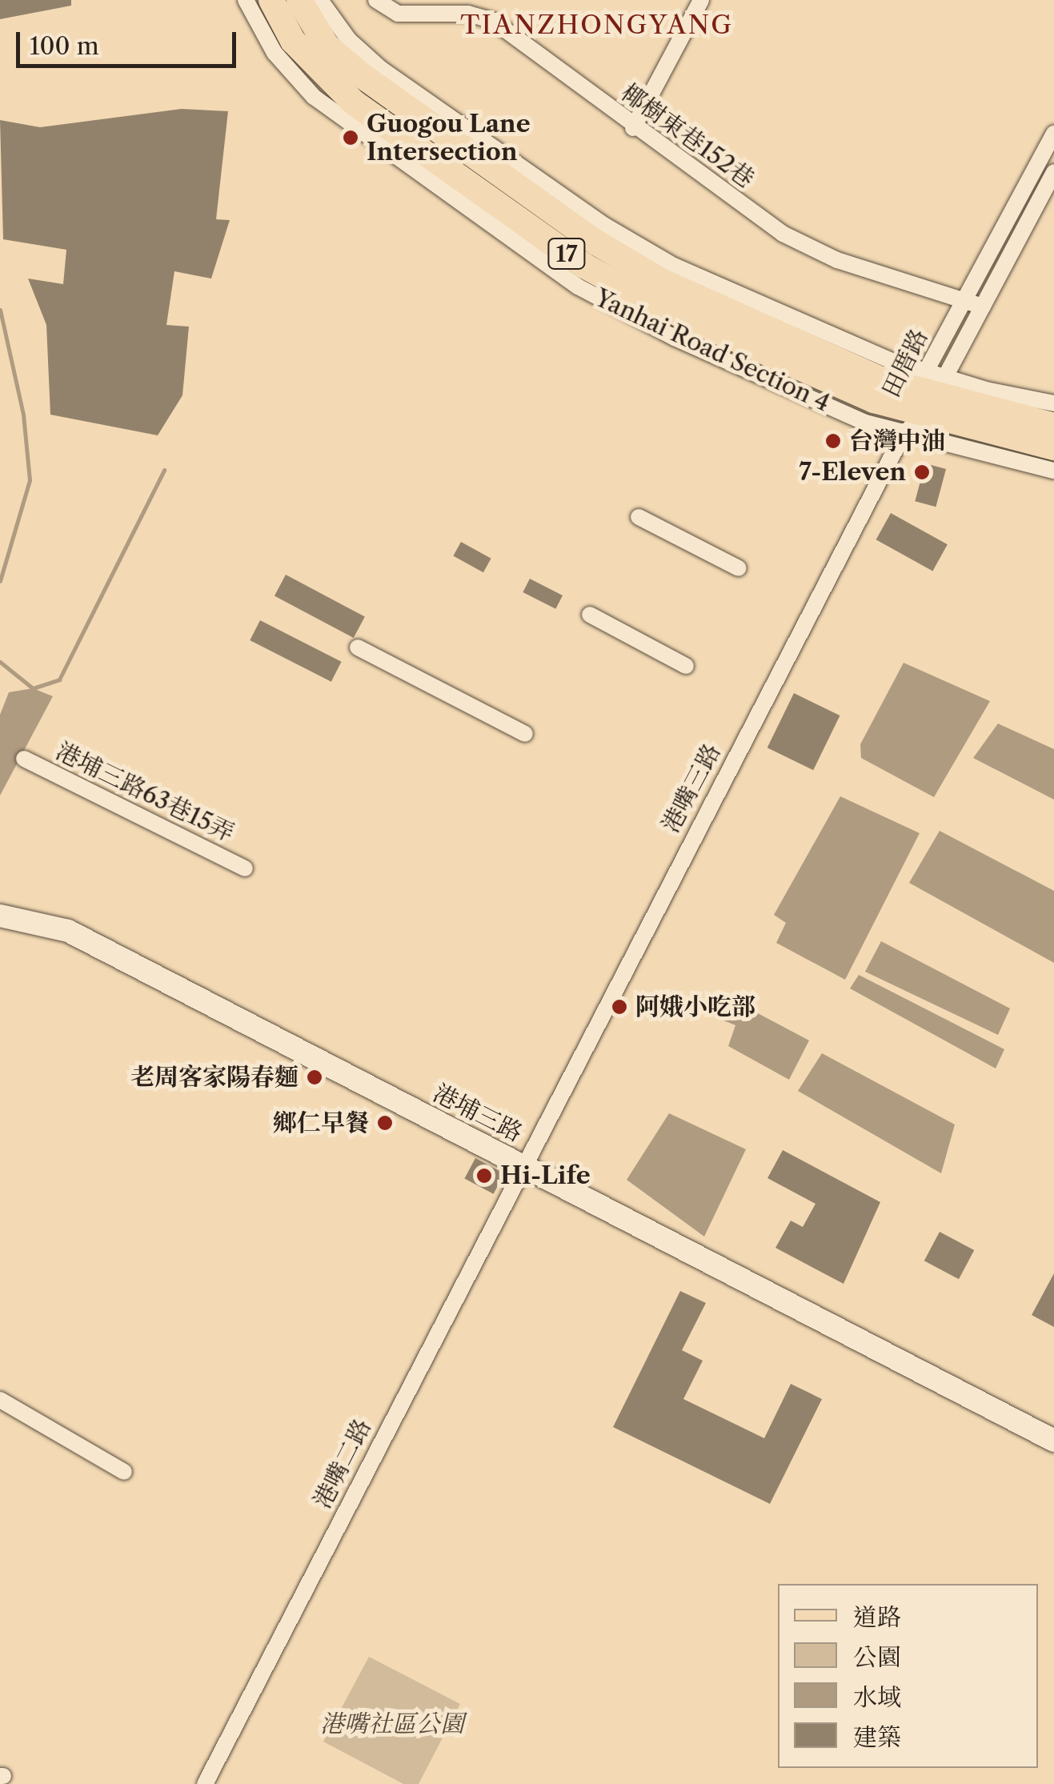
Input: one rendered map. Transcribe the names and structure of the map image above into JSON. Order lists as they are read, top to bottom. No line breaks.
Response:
{"streets":{"main road":["17","Yanhai Road Section 4"],"street":["椰樹東巷152巷","田厝路","港嘴三路","港埔三路63巷15弄","港埔三路","港嘴二路"]},"crossings":[["椰樹東巷152巷","田厝路"],["17","Yanhai Road Section 4"],["17","田厝路"],["17","港嘴三路"],["Yanhai Road Section 4","田厝路"],["Yanhai Road Section 4","港嘴三路"],["田厝路","港嘴三路"],["港嘴三路","港埔三路"],["港嘴三路","港嘴二路"],["港埔三路","港嘴二路"]],"districts":["TIANZHONGYANG"],"parks":["港嘴社區公園"],"places":["Guogou Lane Intersection","台灣中油","7-Eleven","阿娥小吃部","老周客家陽春麵","鄉仁早餐","Hi-Life"],"legend":["道路","公園","水域","建築"],"scale_bar":"100 m"}
